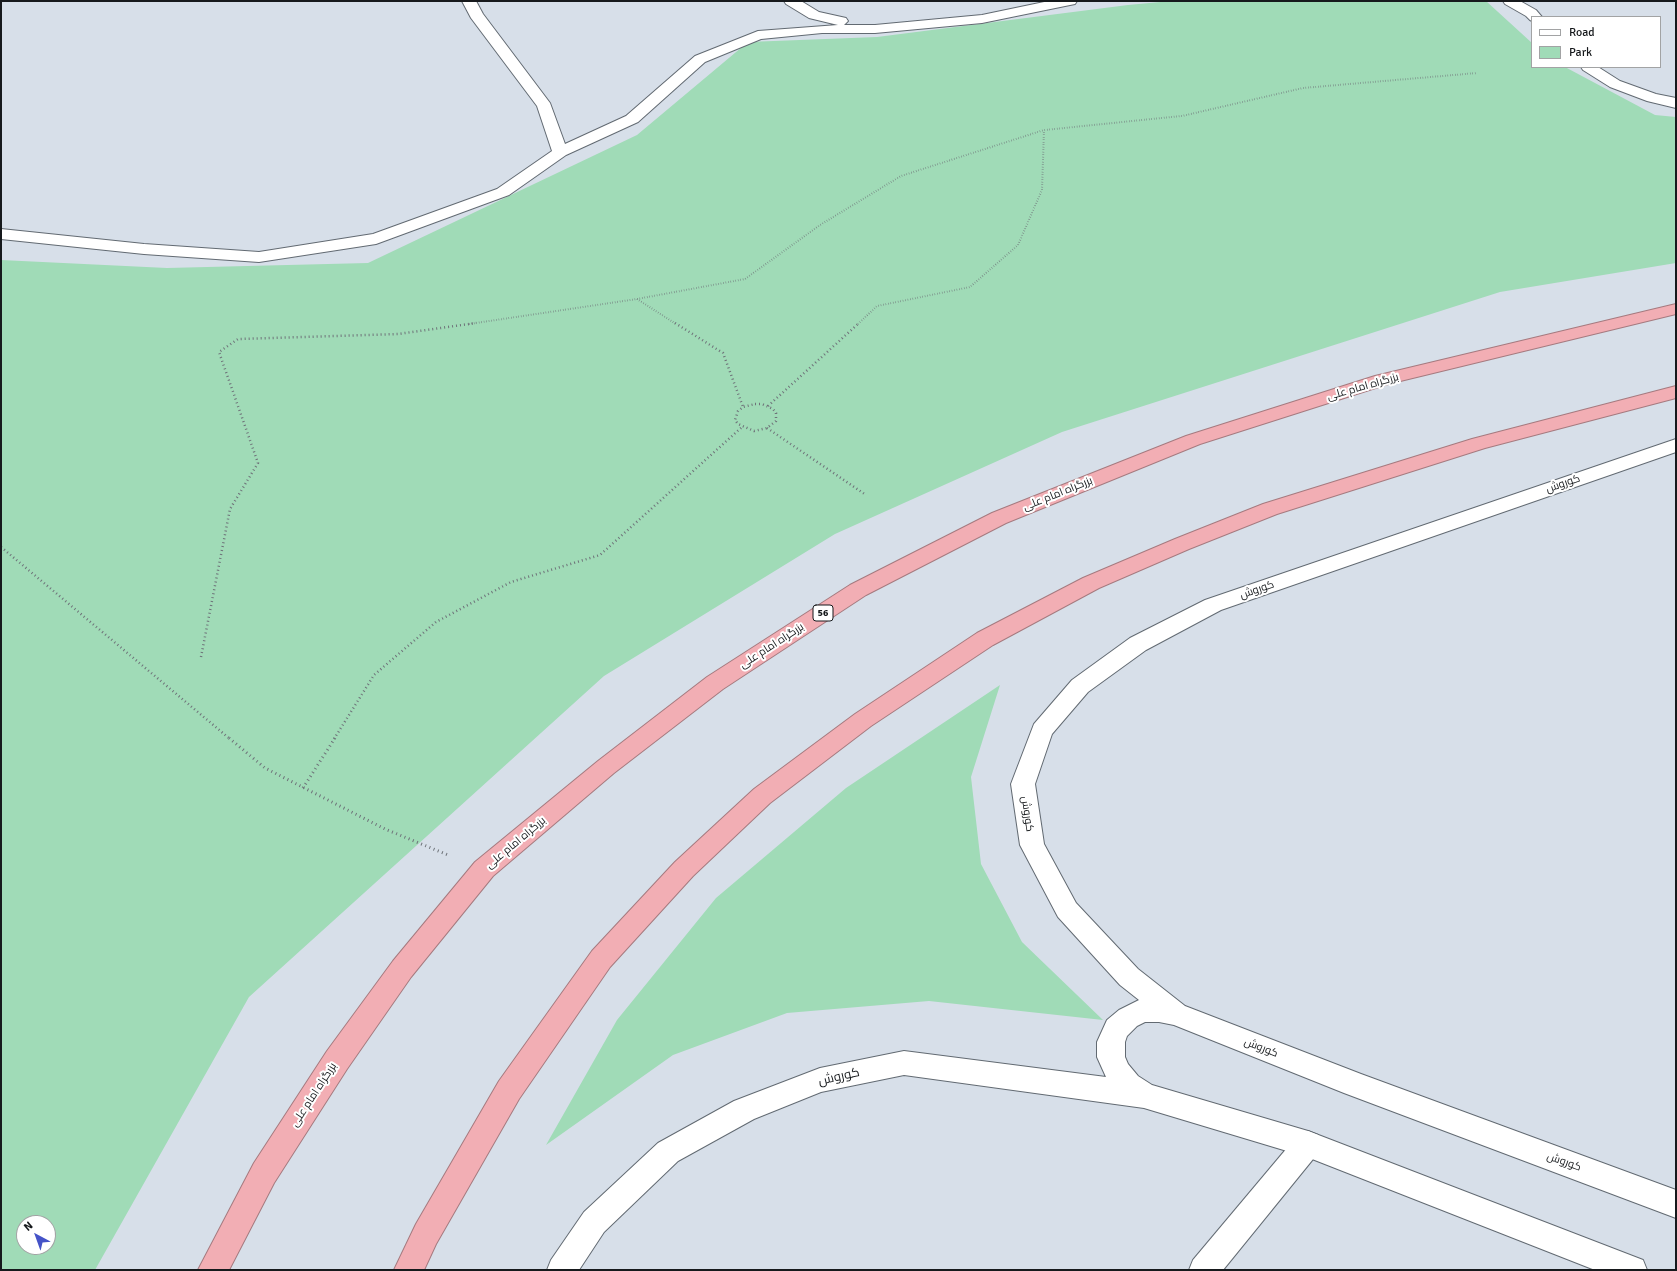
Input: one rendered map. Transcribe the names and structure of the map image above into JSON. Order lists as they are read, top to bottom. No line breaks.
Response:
{"streets":{"highway":["بزرگراه امام علی","56"],"main road":["کوروش"]},"legend":["Road","Park"],"north":"top left"}
